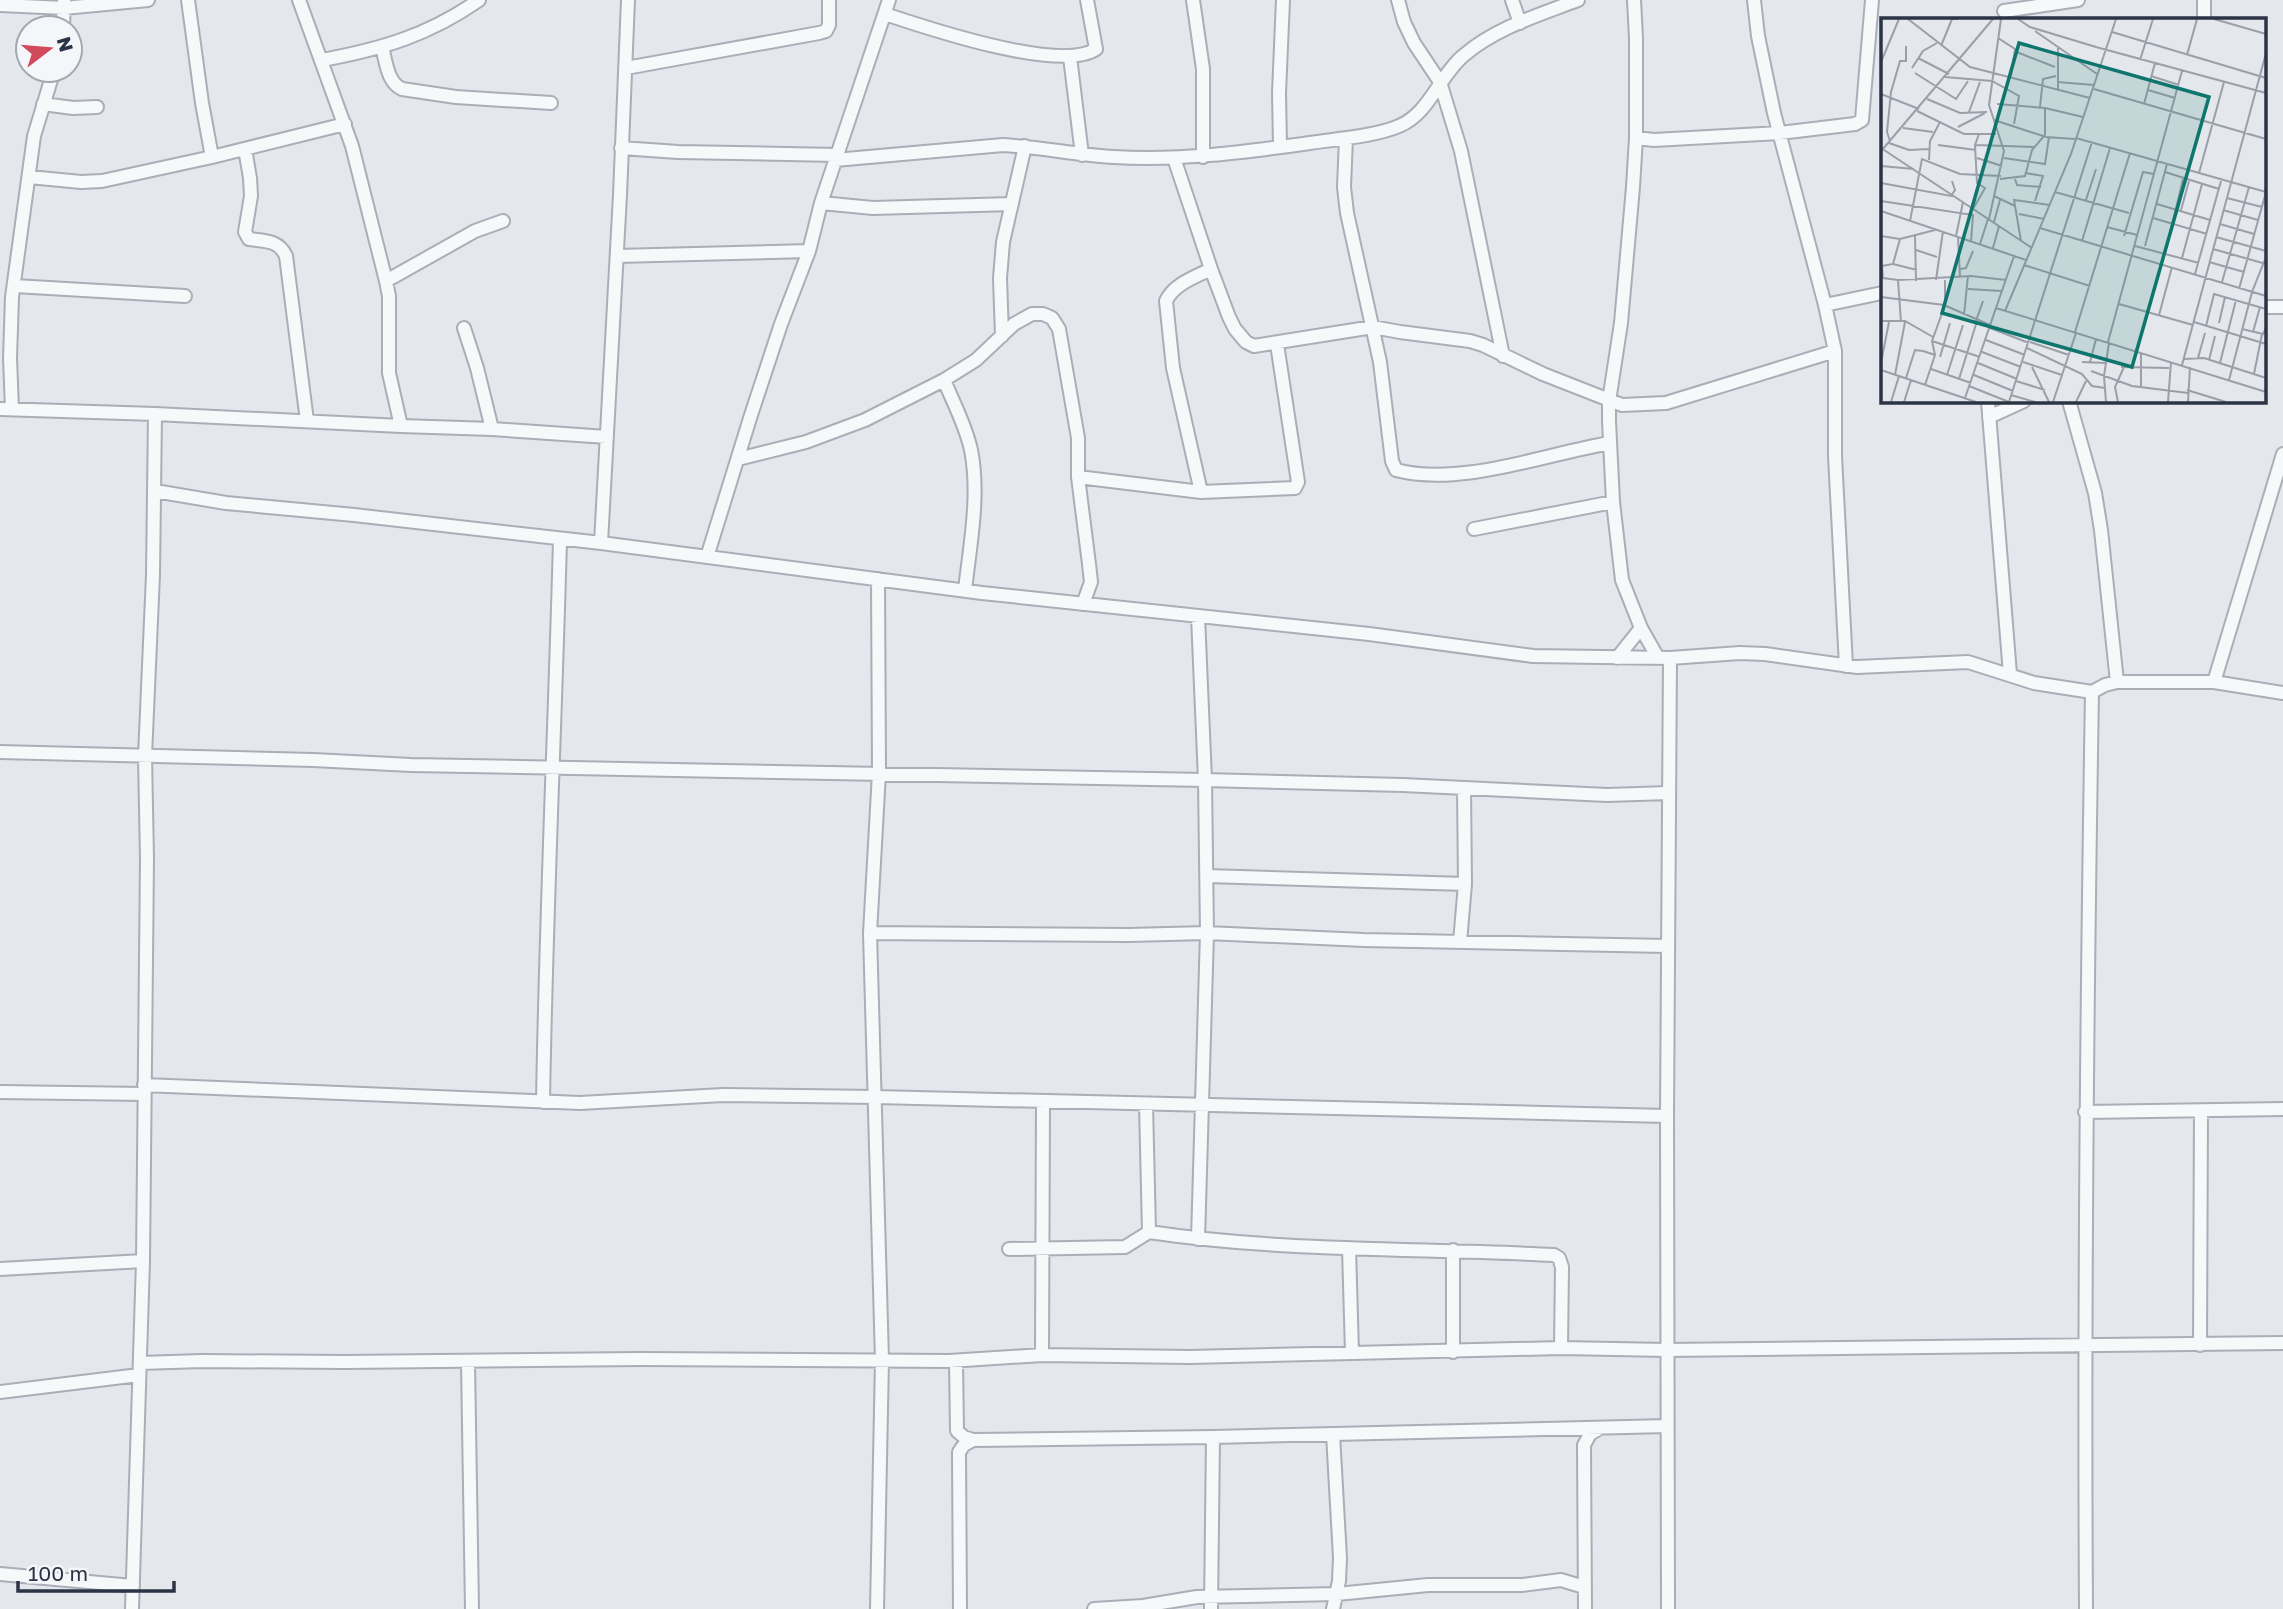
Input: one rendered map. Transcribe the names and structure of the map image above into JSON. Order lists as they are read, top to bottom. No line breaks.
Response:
{"scale_bar":"100 m","north":"right"}
